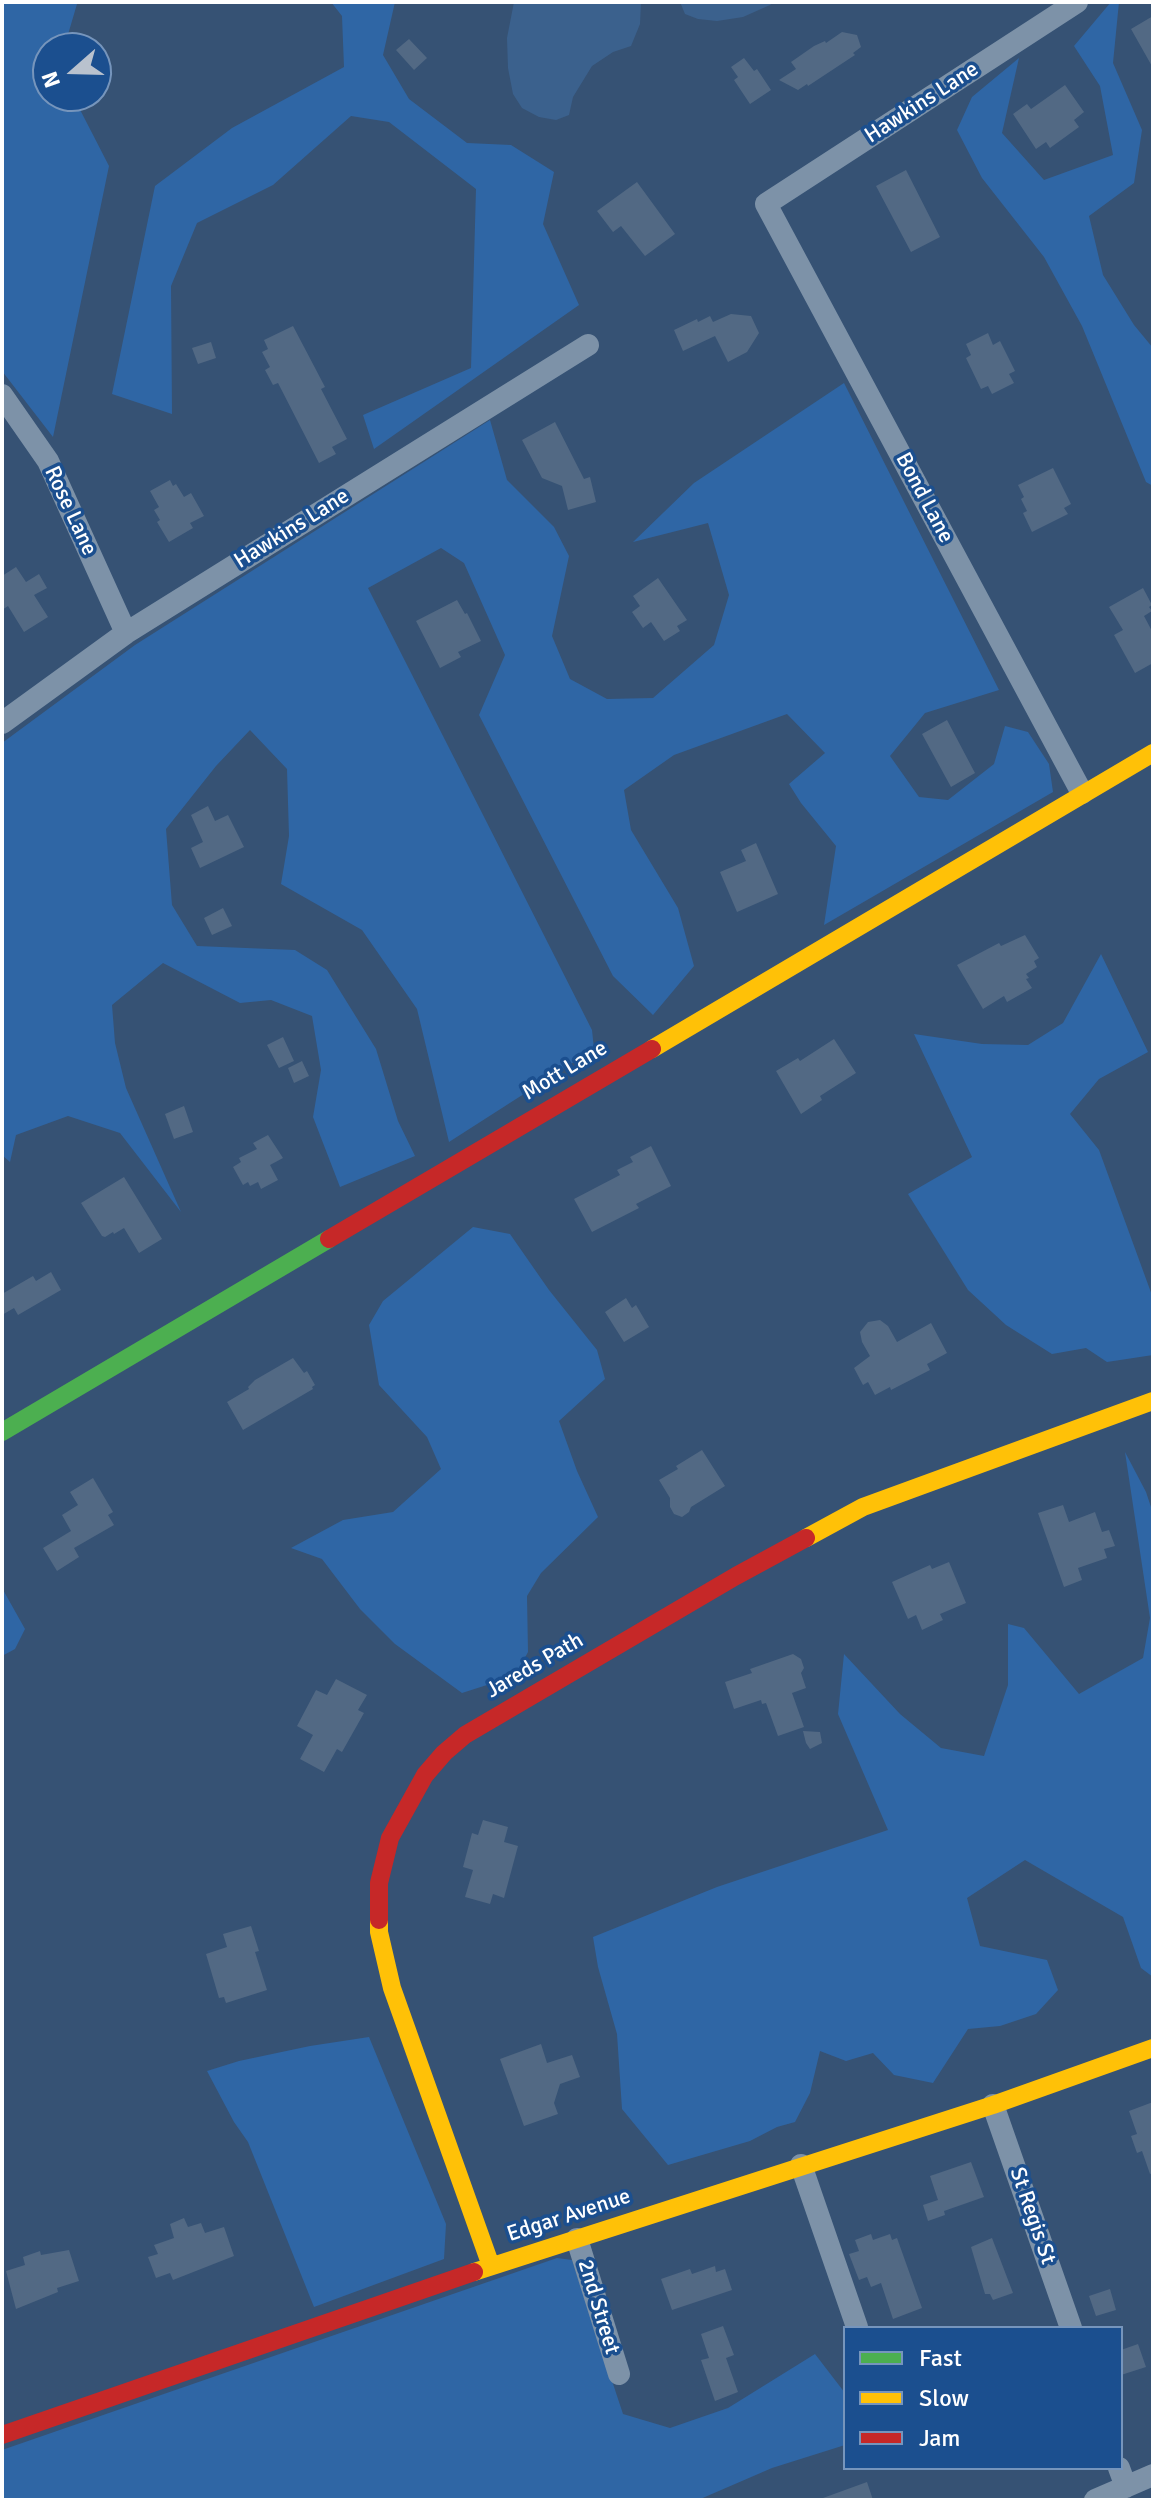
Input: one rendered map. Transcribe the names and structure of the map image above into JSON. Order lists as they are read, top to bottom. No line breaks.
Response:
{"streets":{"street":["Hawkins Lane","Bond Lane","Rose Lane","Mott Lane","Jareds Path","Edgar Avenue","St Regis St","2nd Street"]},"crossings":[["Hawkins Lane","Bond Lane"],["Hawkins Lane","Rose Lane"],["Bond Lane","Mott Lane"],["Jareds Path","Edgar Avenue"],["Edgar Avenue","St Regis St"],["Edgar Avenue","2nd Street"]],"legend":["Fast","Slow","Jam"],"north":"left"}
